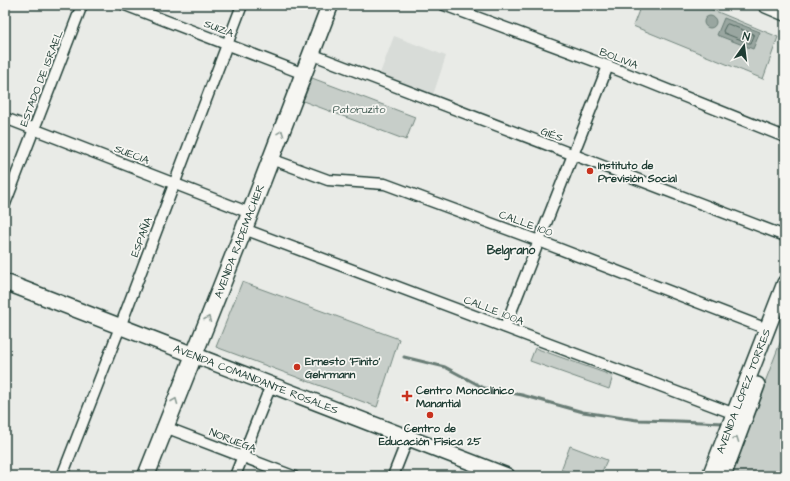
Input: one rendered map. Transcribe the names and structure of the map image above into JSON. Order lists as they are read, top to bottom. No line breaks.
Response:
{"streets":{"main road":["AVENIDA RADEMACHER","AVENIDA COMANDANTE ROSALES","AVENIDA LÓPEZ TORRES"],"street":["SUIZA","BOLIVIA","ESTADO DE ISRAEL","GIÉS","SUECIA","CALLE 100","ESPAÑA","CALLE 100A","NORUEGA"]},"crossings":[["SUIZA","ESPAÑA"],["SUIZA","AVENIDA RADEMACHER"],["ESTADO DE ISRAEL","SUECIA"],["GIÉS","AVENIDA RADEMACHER"],["SUECIA","ESPAÑA"],["SUECIA","AVENIDA RADEMACHER"],["CALLE 100","AVENIDA RADEMACHER"],["CALLE 100","AVENIDA LÓPEZ TORRES"],["ESPAÑA","AVENIDA COMANDANTE ROSALES"],["AVENIDA RADEMACHER","CALLE 100A"],["AVENIDA RADEMACHER","AVENIDA COMANDANTE ROSALES"],["AVENIDA RADEMACHER","NORUEGA"],["CALLE 100A","AVENIDA LÓPEZ TORRES"]],"one_way":["AVENIDA RADEMACHER"],"districts":["Belgrano"],"parks":["Patoruzito"],"places":{"other":["Instituto de Previsión Social","Ernesto 'Finito' Gehrmann","Centro de Educación Física 25"],"health":["Centro Monoclínico Manantial"]},"north":"top"}
